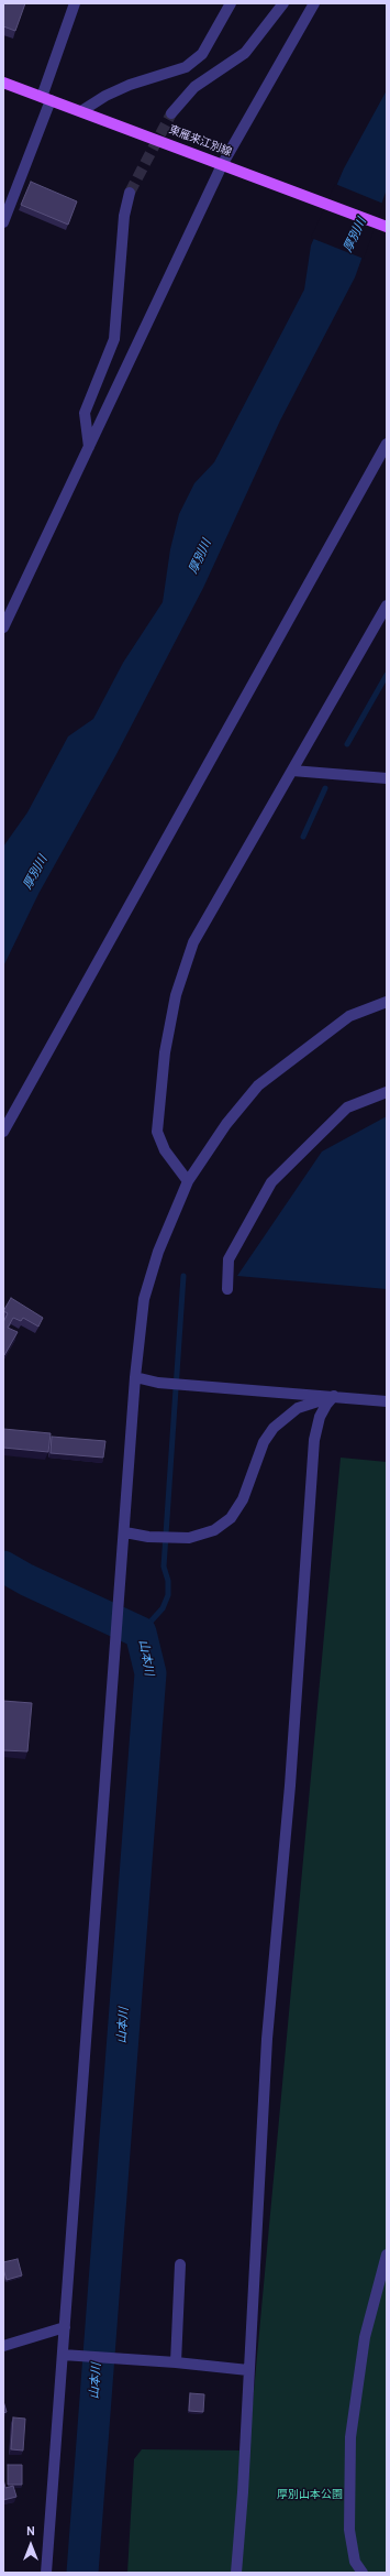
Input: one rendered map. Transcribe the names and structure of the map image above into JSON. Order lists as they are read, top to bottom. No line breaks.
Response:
{"streets":{"main road":["東雁来江別線"]},"water":["厚別川","山本川"],"parks":["厚別山本公園"],"north":"top"}
